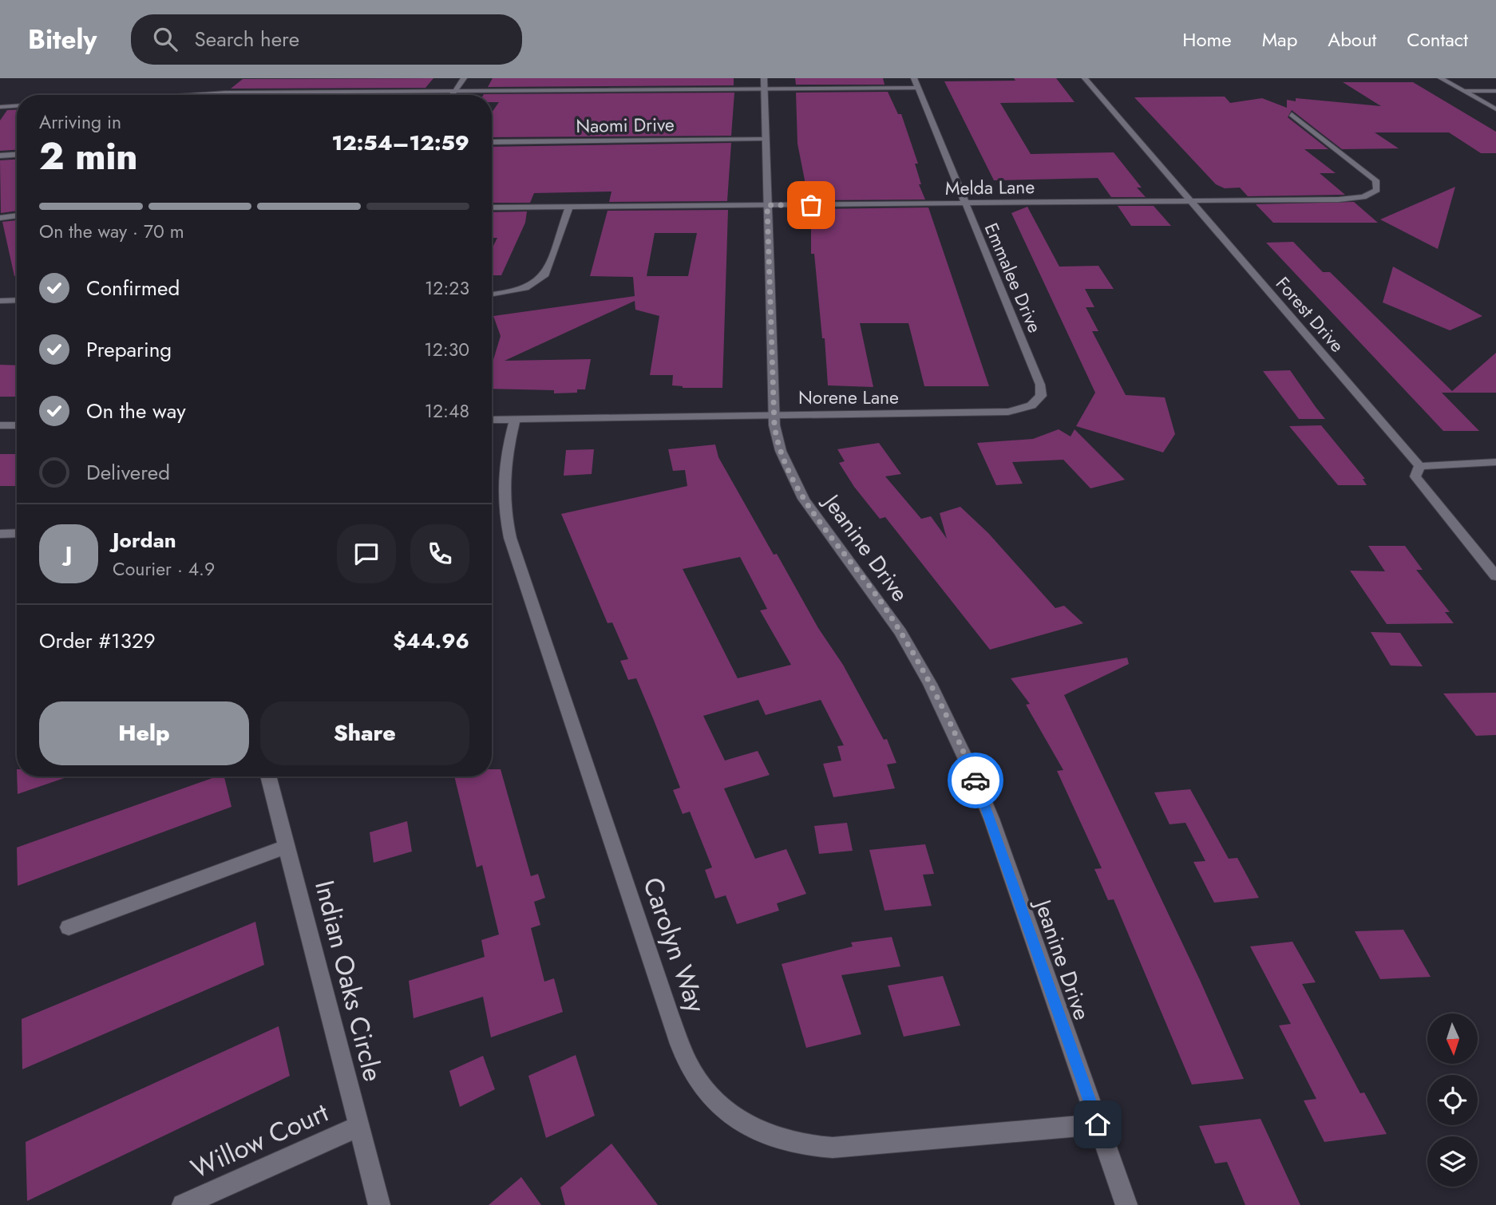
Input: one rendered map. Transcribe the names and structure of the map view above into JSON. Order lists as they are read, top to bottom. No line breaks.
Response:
{"streets":{"street":["Naomi Drive","Melda Lane","Emmalee Drive","Forest Drive","Norene Lane","Jeanine Drive","Carolyn Way","Indian Oaks Circle","Willow Court"]},"crossings":[["Naomi Drive","Jeanine Drive"],["Melda Lane","Emmalee Drive"],["Melda Lane","Forest Drive"],["Melda Lane","Jeanine Drive"],["Emmalee Drive","Norene Lane"],["Norene Lane","Jeanine Drive"],["Norene Lane","Carolyn Way"],["Jeanine Drive","Carolyn Way"],["Indian Oaks Circle","Willow Court"]],"north":"bottom","page":{"header":"Bitely","search":"Search here","nav":["Home","Map","About","Contact"],"heading":["2 min","Arriving in","12:54–12:59"],"panel":["Jordan","Courier · 4.9","Order #1329","$44.96"],"bar":"On the way · 70 m","list":[["Confirmed","12:23"],["Preparing","12:30"],["On the way","12:48"],"Delivered"],"round":"J","buttons":["Help","Share"]}}
